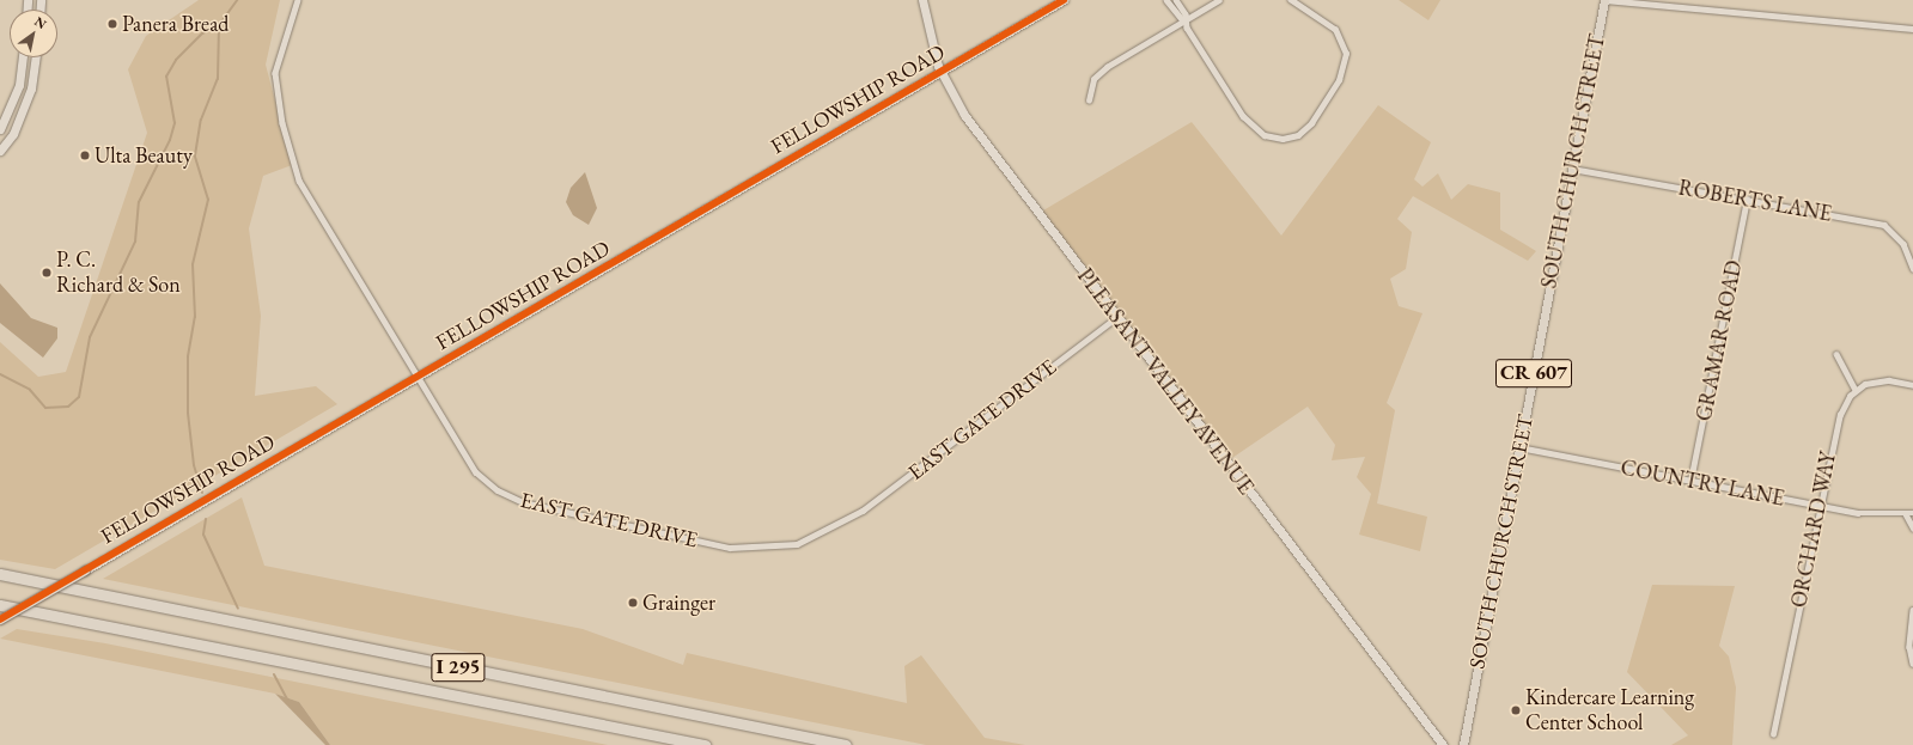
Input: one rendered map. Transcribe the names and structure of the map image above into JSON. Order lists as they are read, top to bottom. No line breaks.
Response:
{"streets":{"highway":["I 295"],"main road":["SOUTH CHURCH STREET","CR 607"],"street":["FELLOWSHIP ROAD","ROBERTS LANE","GRAMAR ROAD","PLEASANT VALLEY AVENUE","EAST GATE DRIVE","COUNTRY LANE","ORCHARD WAY"]},"crossings":[["FELLOWSHIP ROAD","PLEASANT VALLEY AVENUE"],["FELLOWSHIP ROAD","EAST GATE DRIVE"],["SOUTH CHURCH STREET","ROBERTS LANE"],["SOUTH CHURCH STREET","COUNTRY LANE"],["ROBERTS LANE","GRAMAR ROAD"],["GRAMAR ROAD","COUNTRY LANE"],["PLEASANT VALLEY AVENUE","EAST GATE DRIVE"],["COUNTRY LANE","ORCHARD WAY"]],"places":["Panera Bread","Ulta Beauty","P. C. Richard & Son","Grainger","Kindercare Learning Center School"],"north":"top right"}
